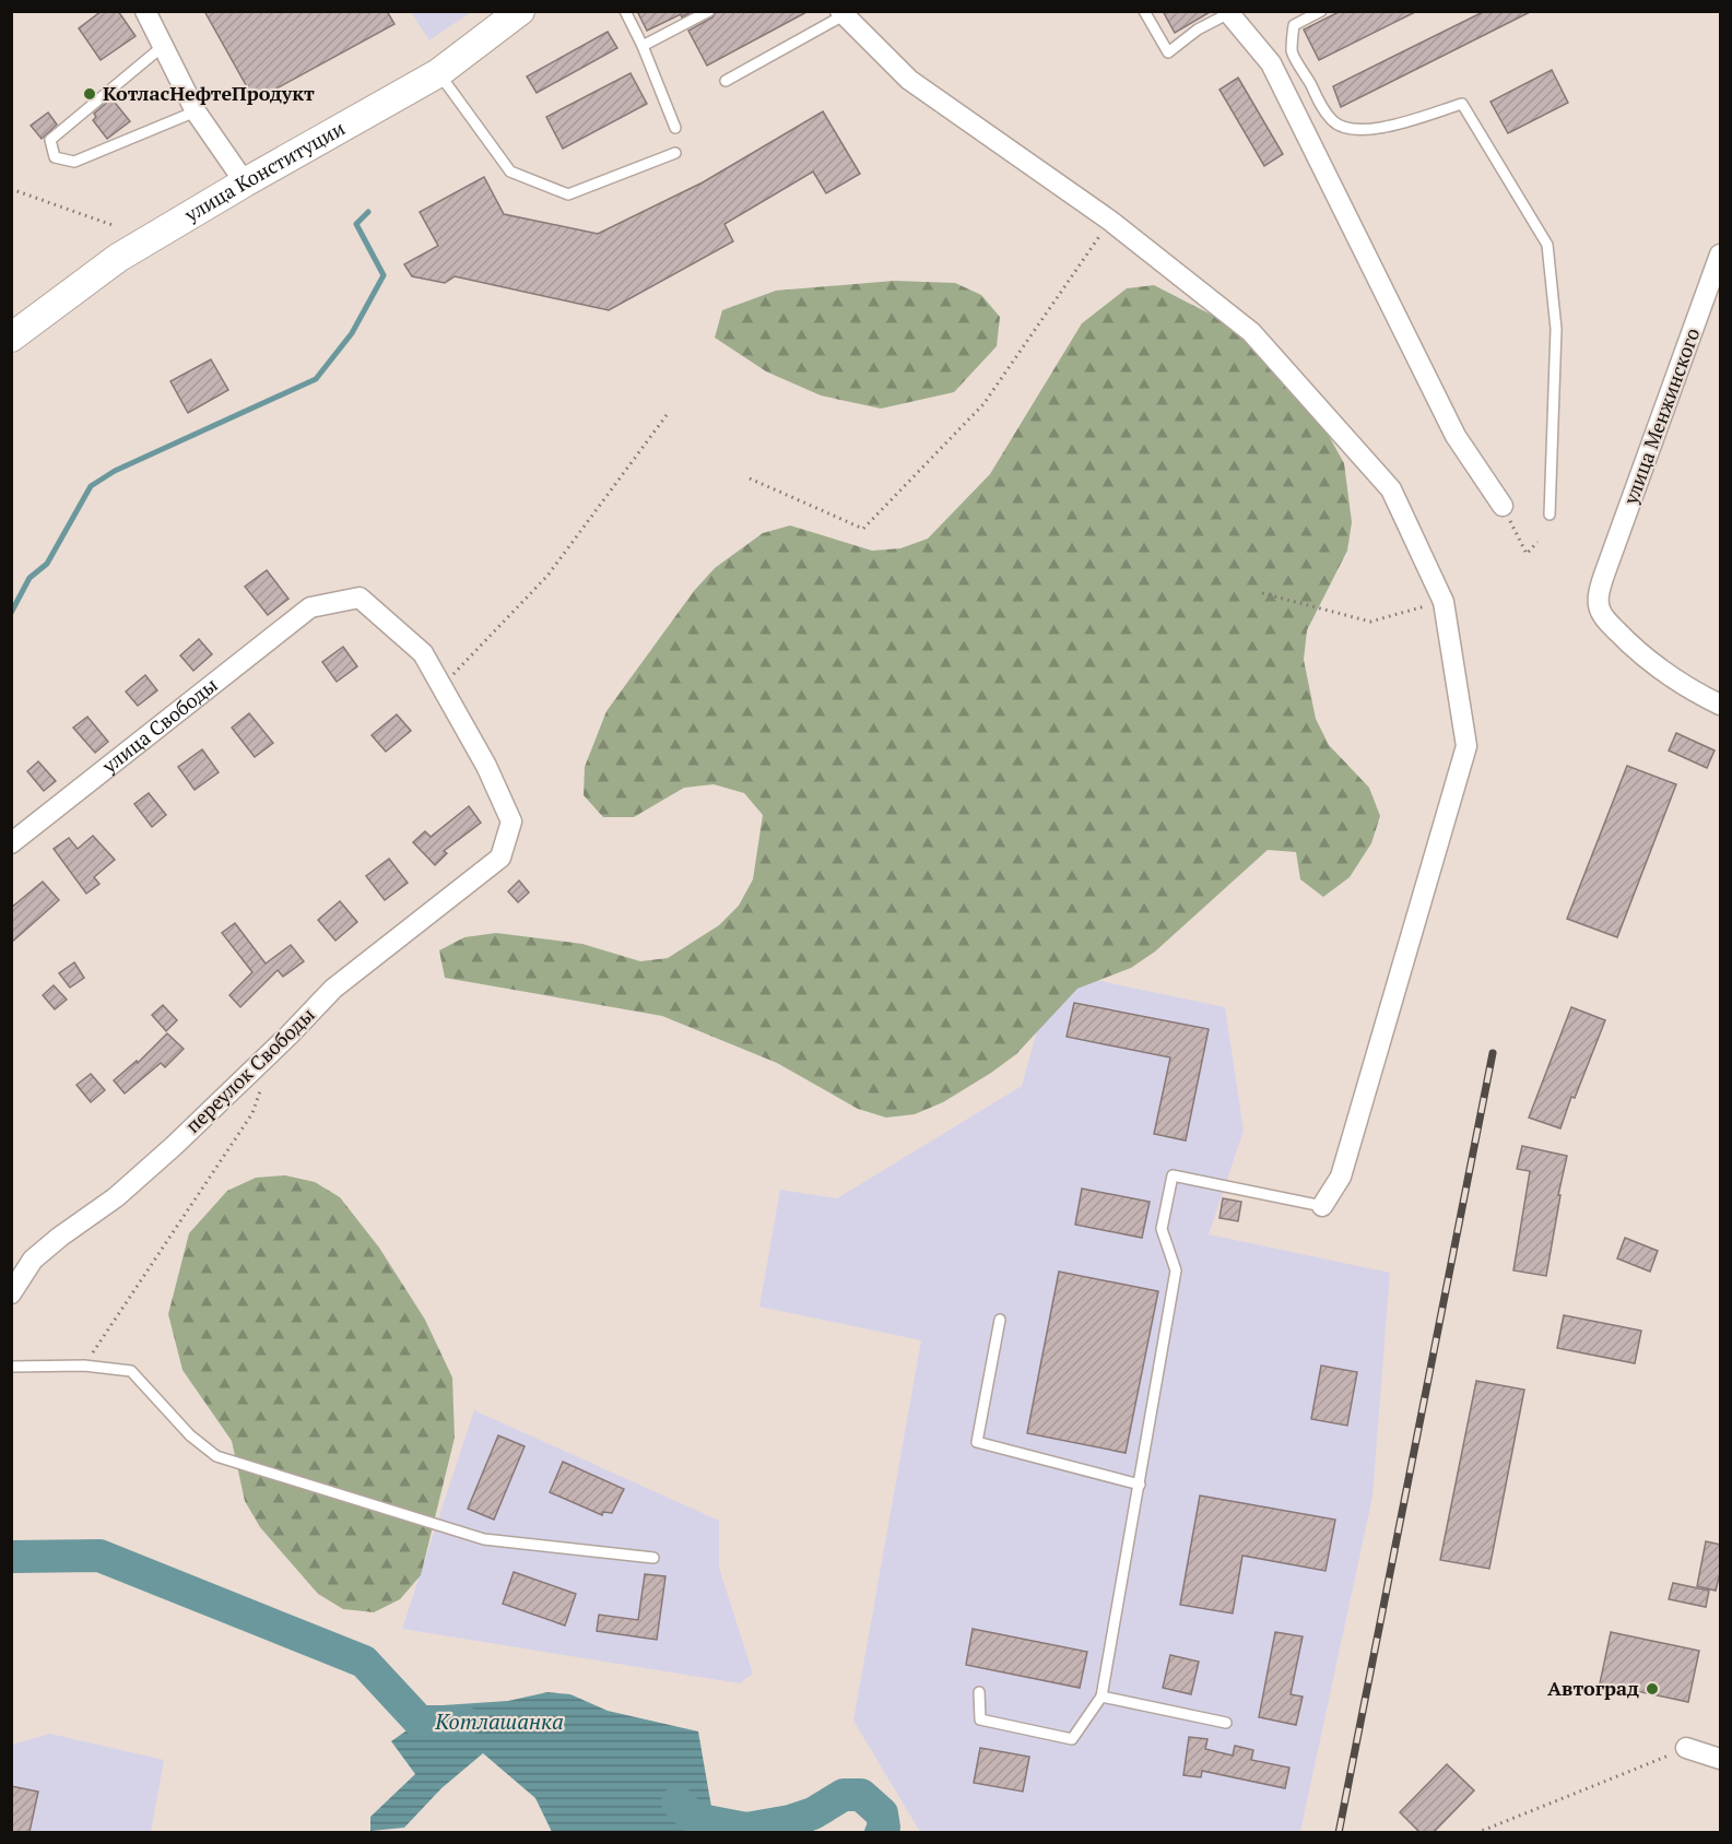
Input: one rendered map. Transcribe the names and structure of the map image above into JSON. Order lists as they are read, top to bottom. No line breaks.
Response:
{"streets":{"main road":["улица Конституции"],"street":["улица Менжинского","улица Свободы","переулок Свободы"]},"crossings":[["улица Свободы","переулок Свободы"]],"water":["Котлашанка"],"places":["КотласНефтеПродукт","Автоград"]}
